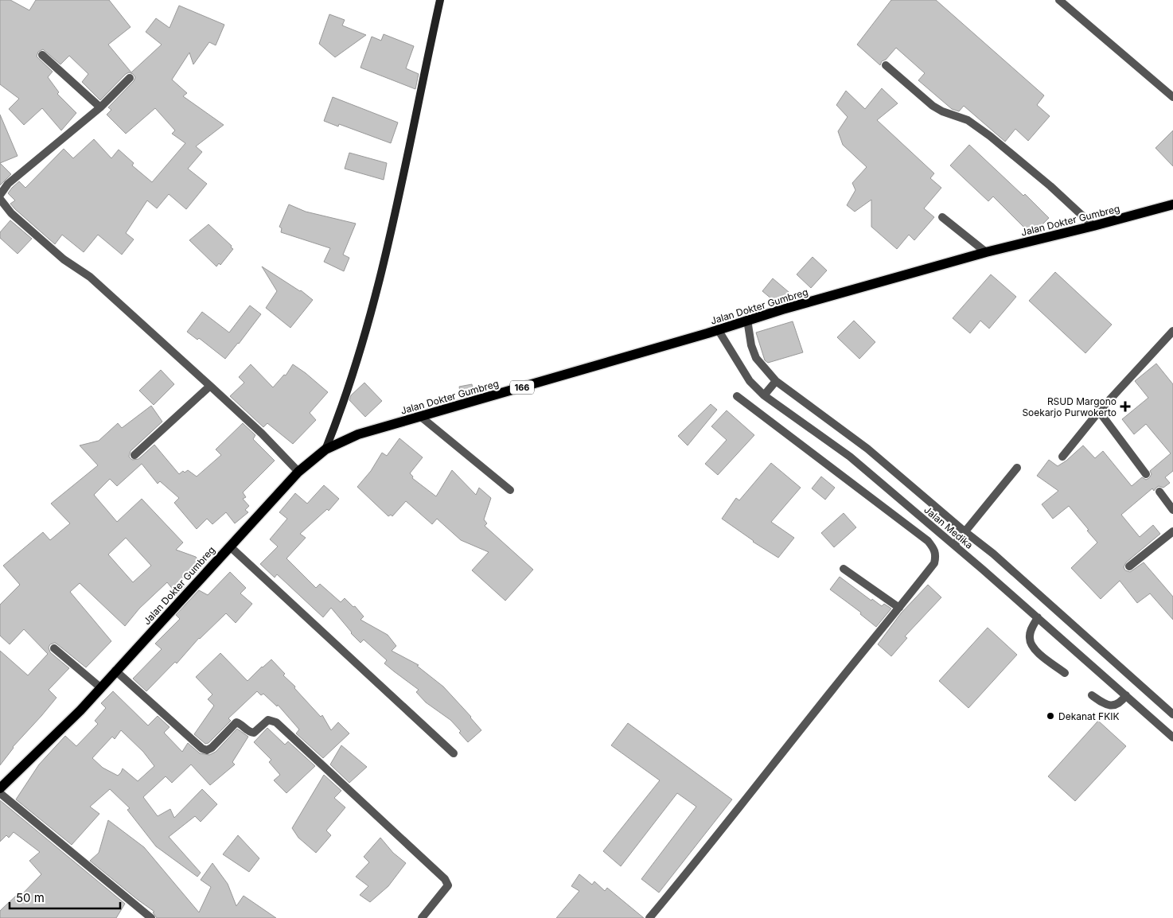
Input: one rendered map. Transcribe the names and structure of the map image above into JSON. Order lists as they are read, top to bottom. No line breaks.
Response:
{"streets":{"main road":["Jalan Dokter Gumbreg","166"],"street":["Jalan Medika"]},"crossings":[["Jalan Dokter Gumbreg","Jalan Medika"]],"places":{"health":["RSUD Margono Soekarjo Purwokerto"],"other":["Dekanat FKIK"]},"scale_bar":"50 m"}
